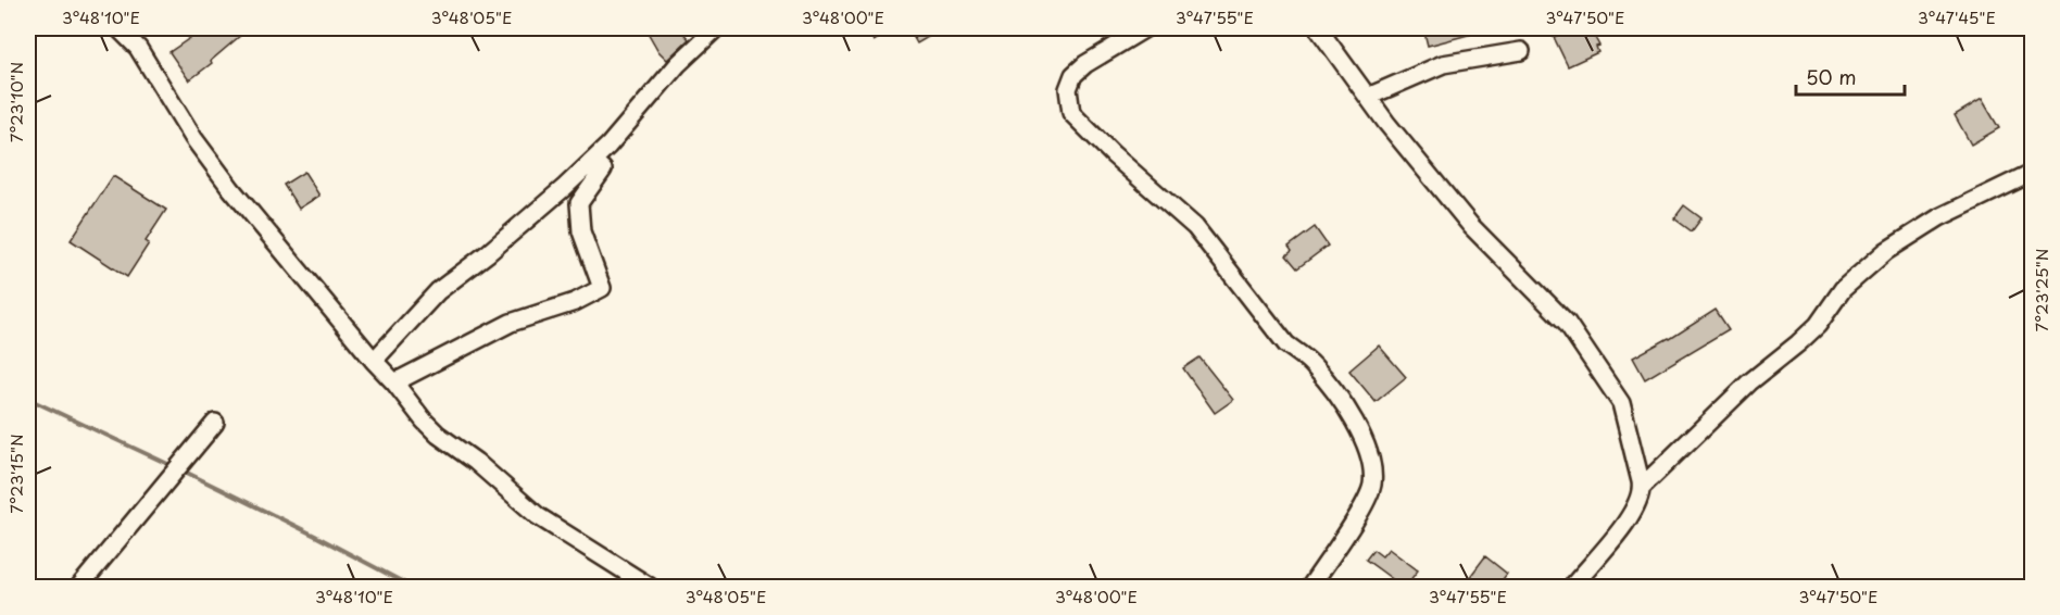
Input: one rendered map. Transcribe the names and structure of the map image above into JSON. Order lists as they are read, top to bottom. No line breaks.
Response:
{"scale_bar":"50 m","coordinates":["3°48'10\"E","3°48'05\"E","3°48'00\"E","3°47'55\"E","3°47'50\"E","3°47'45\"E","7°23'10\"N","7°23'25\"N","7°23'15\"N"]}
